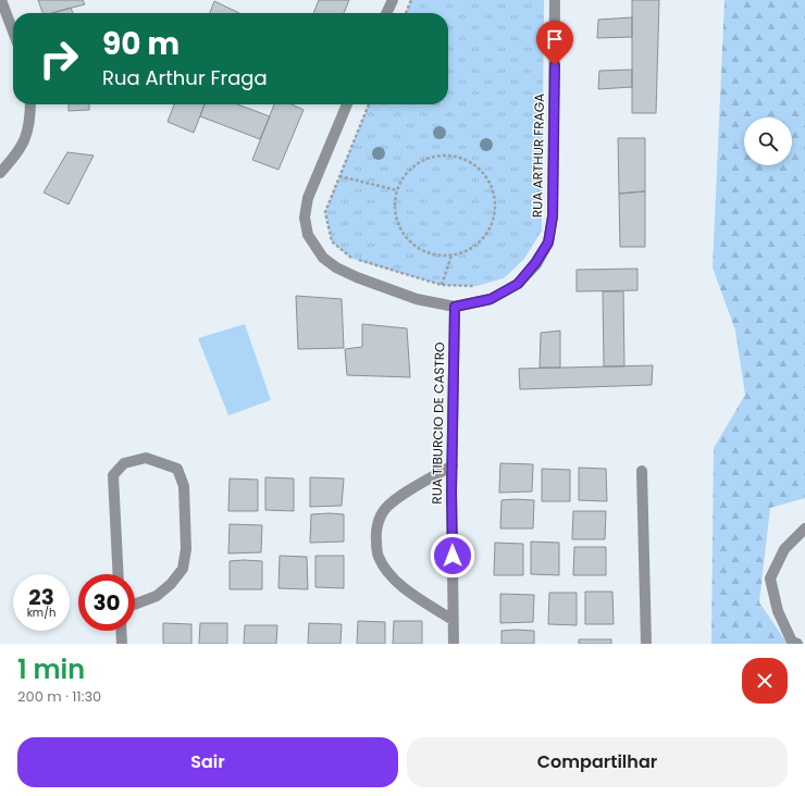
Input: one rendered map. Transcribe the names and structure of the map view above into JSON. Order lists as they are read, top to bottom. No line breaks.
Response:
{"streets":{"street":["RUA ARTHUR FRAGA","RUA TIBURCIO DE CASTRO"]},"crossings":[["RUA ARTHUR FRAGA","RUA TIBURCIO DE CASTRO"]],"page":{"turn":["90 m","Rua Arthur Fraga"],"speed":"23 km/h","limit":"30","heading":["1 min","200 m · 11:30"],"buttons":["Sair","Compartilhar"]}}
